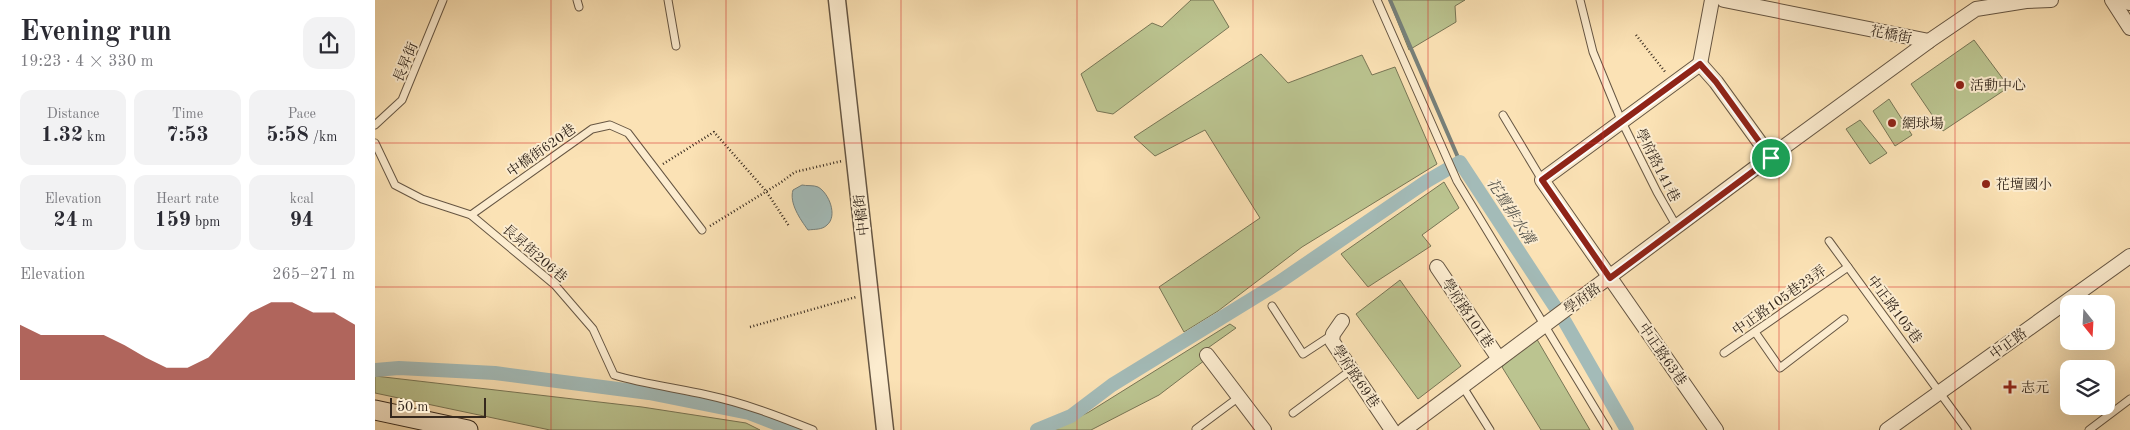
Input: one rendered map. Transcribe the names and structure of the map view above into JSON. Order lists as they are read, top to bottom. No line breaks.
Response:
{"streets":{"street":["花橋街","中橋街","學府路","學府路101巷","中正路","中正路63巷","學府路69巷"],"lane":["長昇街","中橋街620巷","學府路141巷","長昇街206巷","中正路105巷23弄","中正路105巷"]},"crossings":[["花橋街","學府路"],["中橋街620巷","長昇街206巷"],["學府路141巷","學府路"],["學府路","學府路101巷"],["學府路","中正路63巷"],["中正路105巷23弄","中正路105巷"],["中正路105巷","中正路"]],"water":["花壇排水溝"],"places":{"other":["活動中心","網球場","花壇國小"],"health":["志元"]},"scale_bar":"50 m","north":"bottom","page":{"heading":["Evening run","19:23 · 4 × 330 m"],"stats":[["Distance","1.32 km"],["Time","7:53"],["Pace","5:58 /km"],["Elevation","24 m"],["Heart rate","159 bpm"],["kcal","94"]],"chart":["Elevation","265–271 m"],"scale":"50 m"}}
